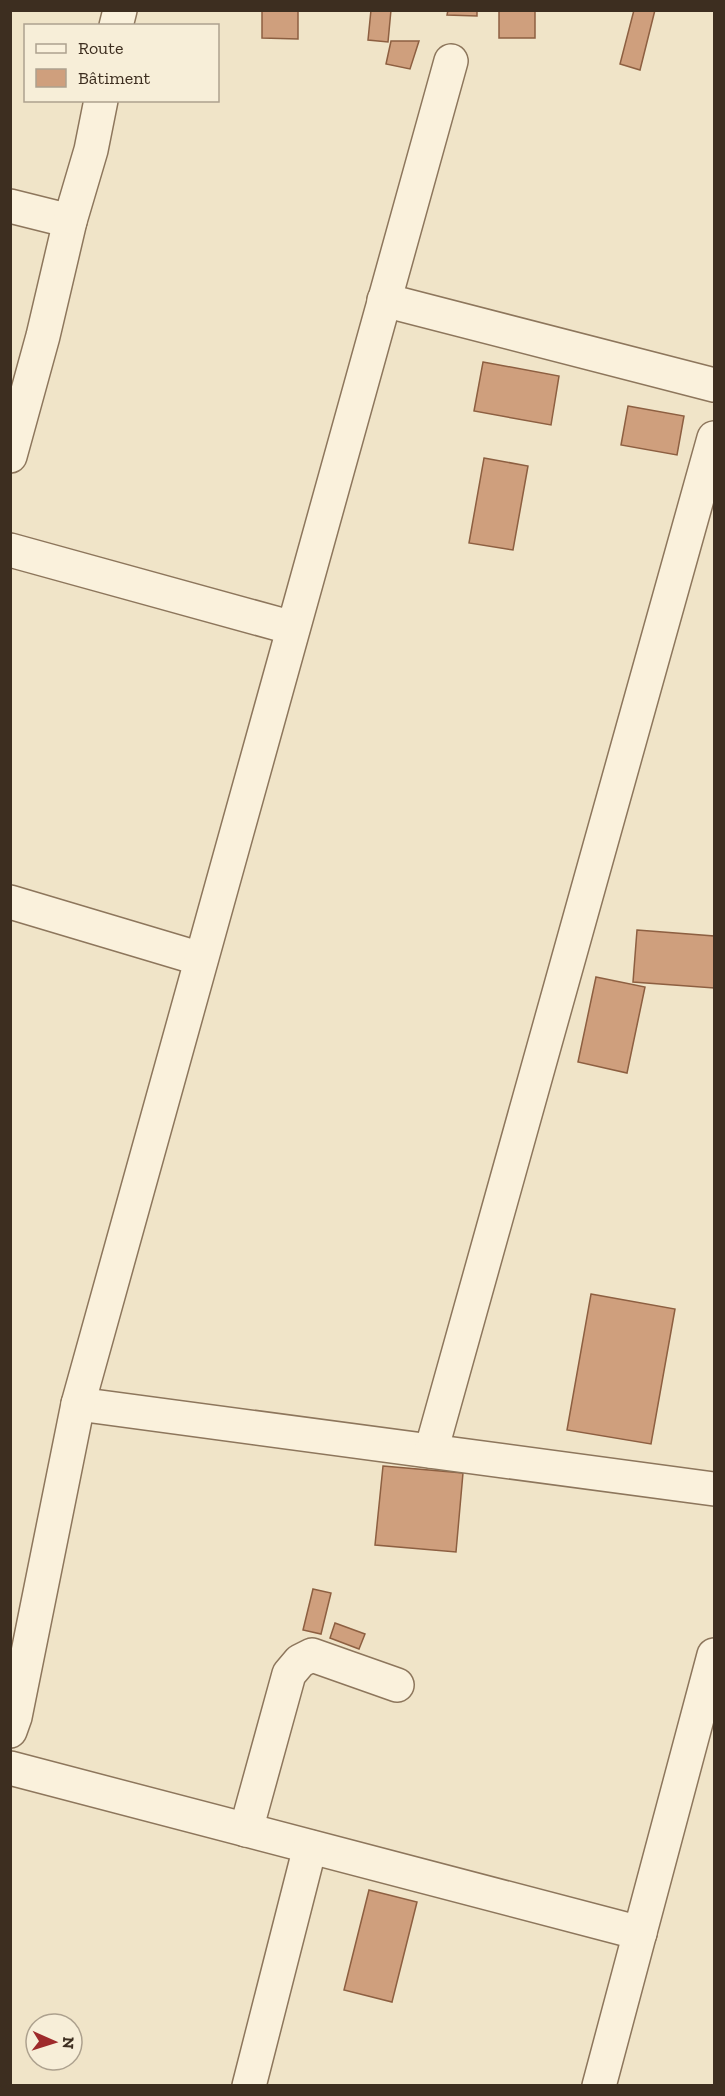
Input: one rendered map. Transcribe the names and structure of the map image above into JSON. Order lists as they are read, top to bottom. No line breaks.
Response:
{"legend":["Route","Bâtiment"],"north":"right"}
